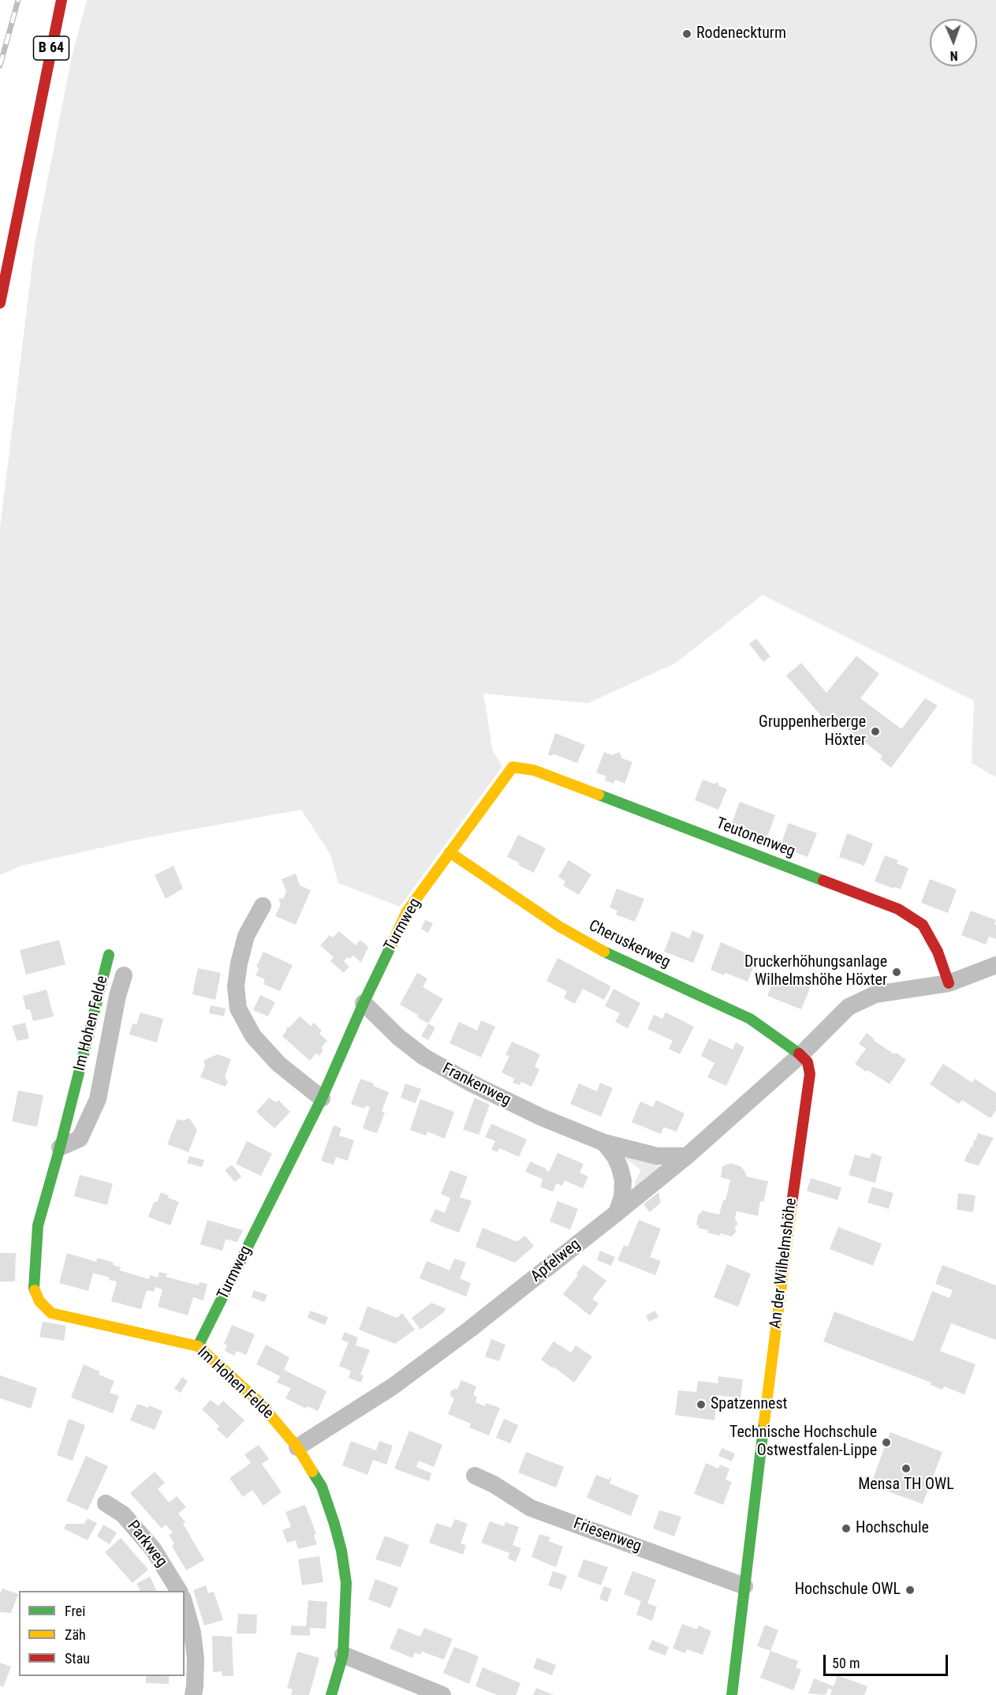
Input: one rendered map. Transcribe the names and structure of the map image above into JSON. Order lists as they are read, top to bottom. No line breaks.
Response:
{"streets":{"street":["B 64","Teutonenweg","Turmweg","Cheruskerweg","Im Hohen Felde","Frankenweg","Apfelweg","An der Wilhelmshöhe","Friesenweg","Parkweg"]},"crossings":[["Teutonenweg","Turmweg"],["Turmweg","Cheruskerweg"],["Turmweg","Im Hohen Felde"],["Turmweg","Frankenweg"],["Cheruskerweg","Apfelweg"],["Cheruskerweg","An der Wilhelmshöhe"],["Im Hohen Felde","Apfelweg"],["Frankenweg","Apfelweg"],["Apfelweg","An der Wilhelmshöhe"],["An der Wilhelmshöhe","Friesenweg"]],"places":["Rodeneckturm","Gruppenherberge Höxter","Druckerhöhungsanlage Wilhelmshöhe Höxter","Spatzennest","Technische Hochschule Ostwestfalen-Lippe","Mensa TH OWL","Hochschule","Hochschule OWL"],"legend":["Frei","Zäh","Stau"],"scale_bar":"50 m","north":"bottom"}
